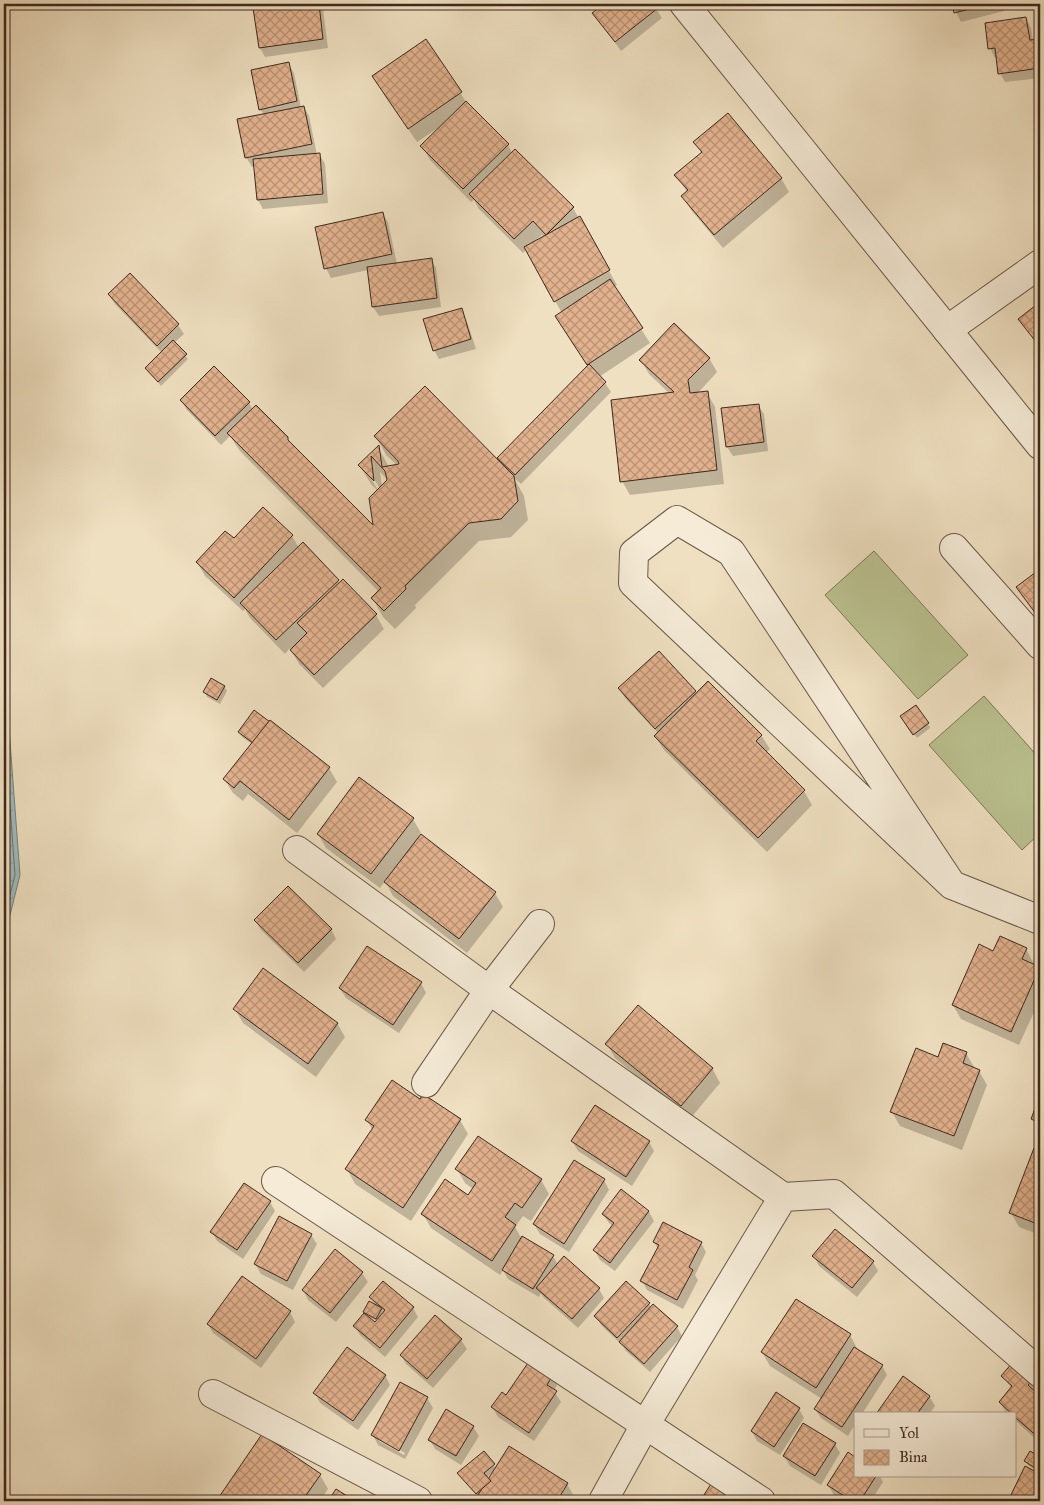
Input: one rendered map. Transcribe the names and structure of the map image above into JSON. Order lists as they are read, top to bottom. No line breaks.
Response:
{"legend":["Yol","Bina"]}
